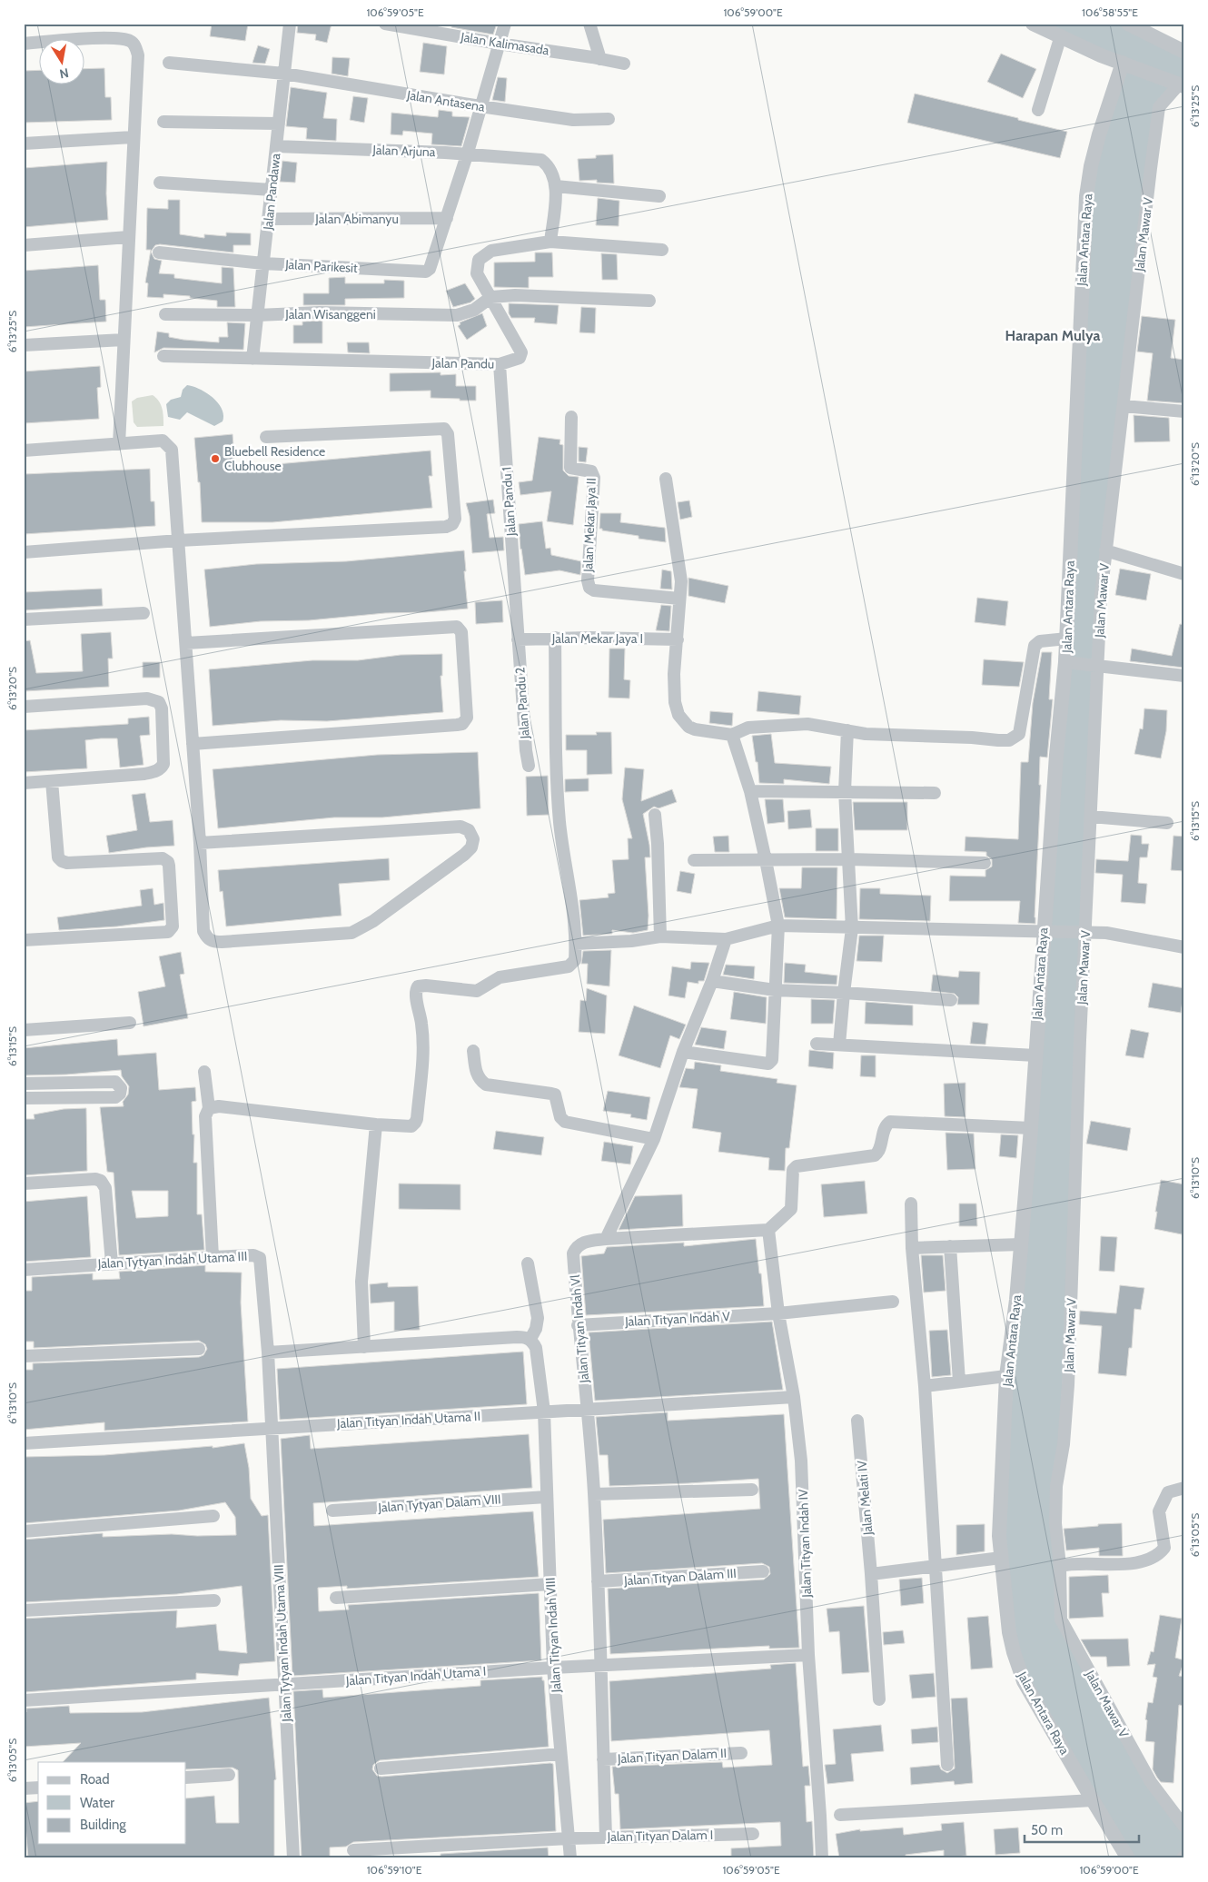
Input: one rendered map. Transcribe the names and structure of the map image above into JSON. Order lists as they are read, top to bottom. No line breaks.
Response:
{"streets":{"street":["Jalan Kalimasada","Jalan Antasena","Jalan Arjuna","Jalan Pandawa","Jalan Abimanyu","Jalan Mawar V","Jalan Antara Raya","Jalan Parikesit","Jalan Wisanggeni","Jalan Pandu","Jalan Pandu 1","Jalan Mekar Jaya II","Jalan Mekar Jaya I","Jalan Pandu 2","Jalan Tytyan Indah Utama III","Jalan Tityan Indah V","Jalan Tityan Indah Vl","Jalan Tityan Indah Utama II","Jalan Melati IV","Jalan Tytyan Dalam VIII","Jalan Tityan Indah IV","Jalan Tityan Dalam III","Jalan Tityan Indah VIII","Jalan Tytyan Indah Utama VIII","Jalan Tityan Indah Utama I","Jalan Tityan Dalam II","Jalan Tityan Dalam I"]},"crossings":[["Jalan Antasena","Jalan Pandawa"],["Jalan Arjuna","Jalan Pandawa"],["Jalan Pandawa","Jalan Abimanyu"],["Jalan Pandawa","Jalan Parikesit"],["Jalan Pandawa","Jalan Wisanggeni"],["Jalan Pandawa","Jalan Pandu"],["Jalan Abimanyu","Jalan Parikesit"],["Jalan Wisanggeni","Jalan Pandu"],["Jalan Pandu","Jalan Pandu 1"],["Jalan Pandu 1","Jalan Mekar Jaya I"],["Jalan Pandu 1","Jalan Pandu 2"],["Jalan Mekar Jaya I","Jalan Pandu 2"],["Jalan Tytyan Indah Utama III","Jalan Tityan Indah Utama II"],["Jalan Tytyan Indah Utama III","Jalan Tytyan Indah Utama VIII"],["Jalan Tityan Indah V","Jalan Tityan Indah Vl"],["Jalan Tityan Indah V","Jalan Tityan Indah IV"],["Jalan Tityan Indah Vl","Jalan Tityan Indah Utama II"],["Jalan Tityan Indah Utama II","Jalan Tityan Indah IV"],["Jalan Tityan Indah Utama II","Jalan Tityan Indah VIII"],["Jalan Tityan Indah Utama II","Jalan Tytyan Indah Utama VIII"],["Jalan Tytyan Dalam VIII","Jalan Tityan Indah VIII"],["Jalan Tityan Indah IV","Jalan Tityan Indah Utama I"],["Jalan Tityan Indah VIII","Jalan Tityan Indah Utama I"],["Jalan Tityan Indah VIII","Jalan Tityan Dalam I"],["Jalan Tytyan Indah Utama VIII","Jalan Tityan Indah Utama I"]],"districts":["Harapan Mulya"],"places":["Bluebell Residence Clubhouse"],"legend":["Road","Water","Building"],"scale_bar":"50 m","north":"bottom","coordinates":["106°59'05\"E","106°59'00\"E","106°58'55\"E","6°13'25\"S","6°13'20\"S","6°13'15\"S","6°13'10\"S","6°13'05\"S","106°59'10\"E"]}
